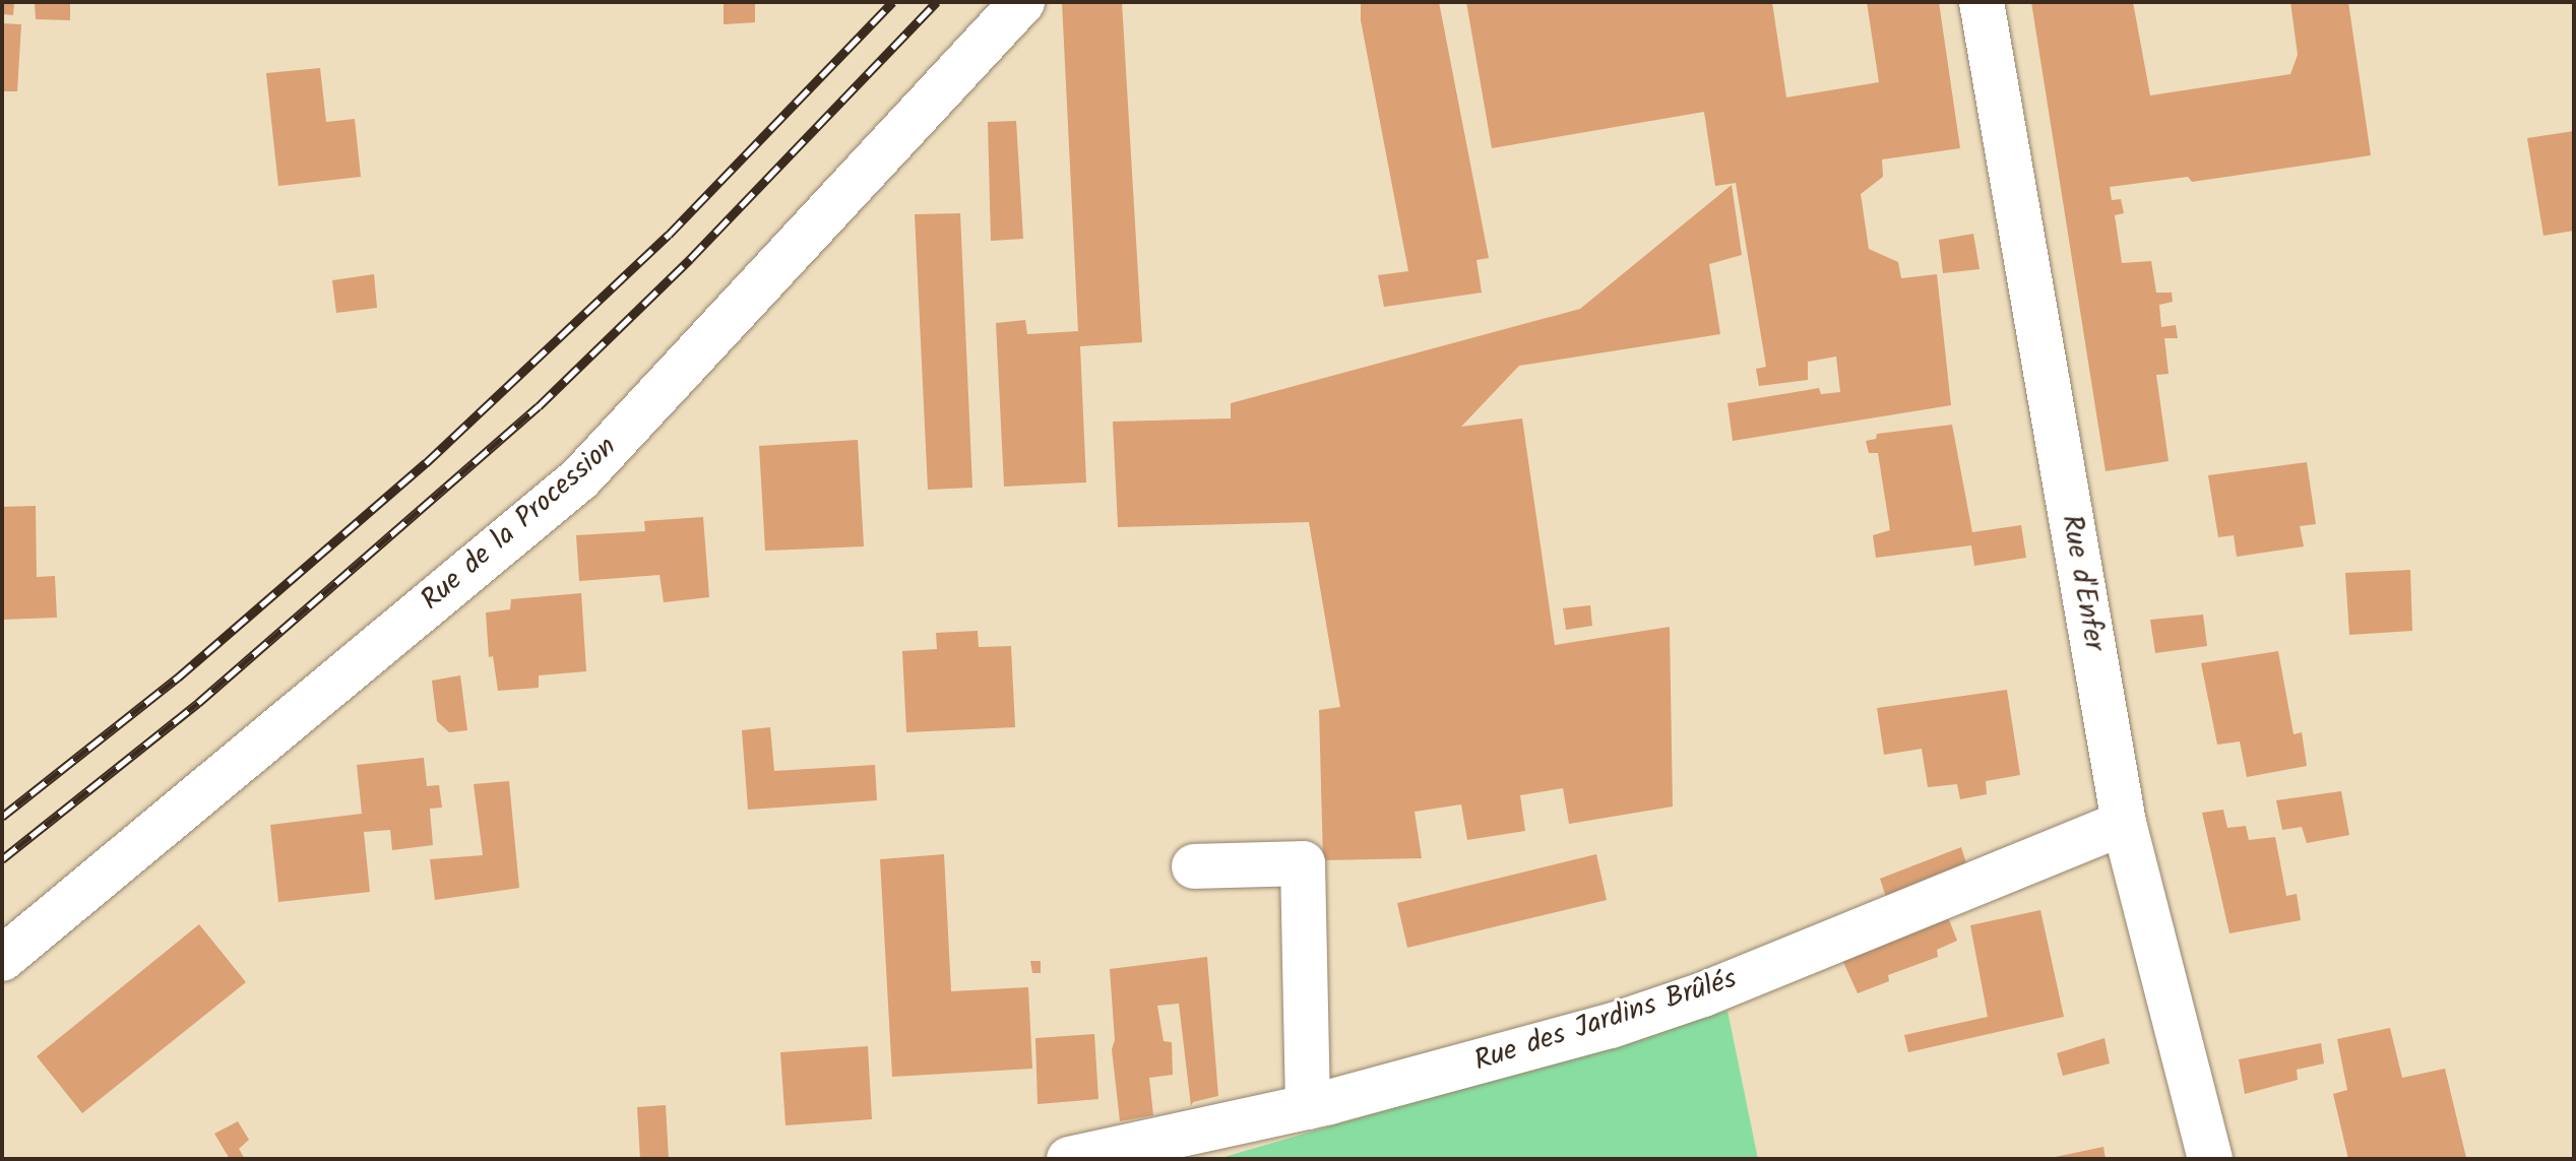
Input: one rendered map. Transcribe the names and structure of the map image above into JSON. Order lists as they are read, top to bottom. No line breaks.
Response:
{"streets":{"street":["Rue de la Procession","Rue d'Enfer","Rue des Jardins Brûlés"]},"crossings":[["Rue d'Enfer","Rue des Jardins Brûlés"]]}
